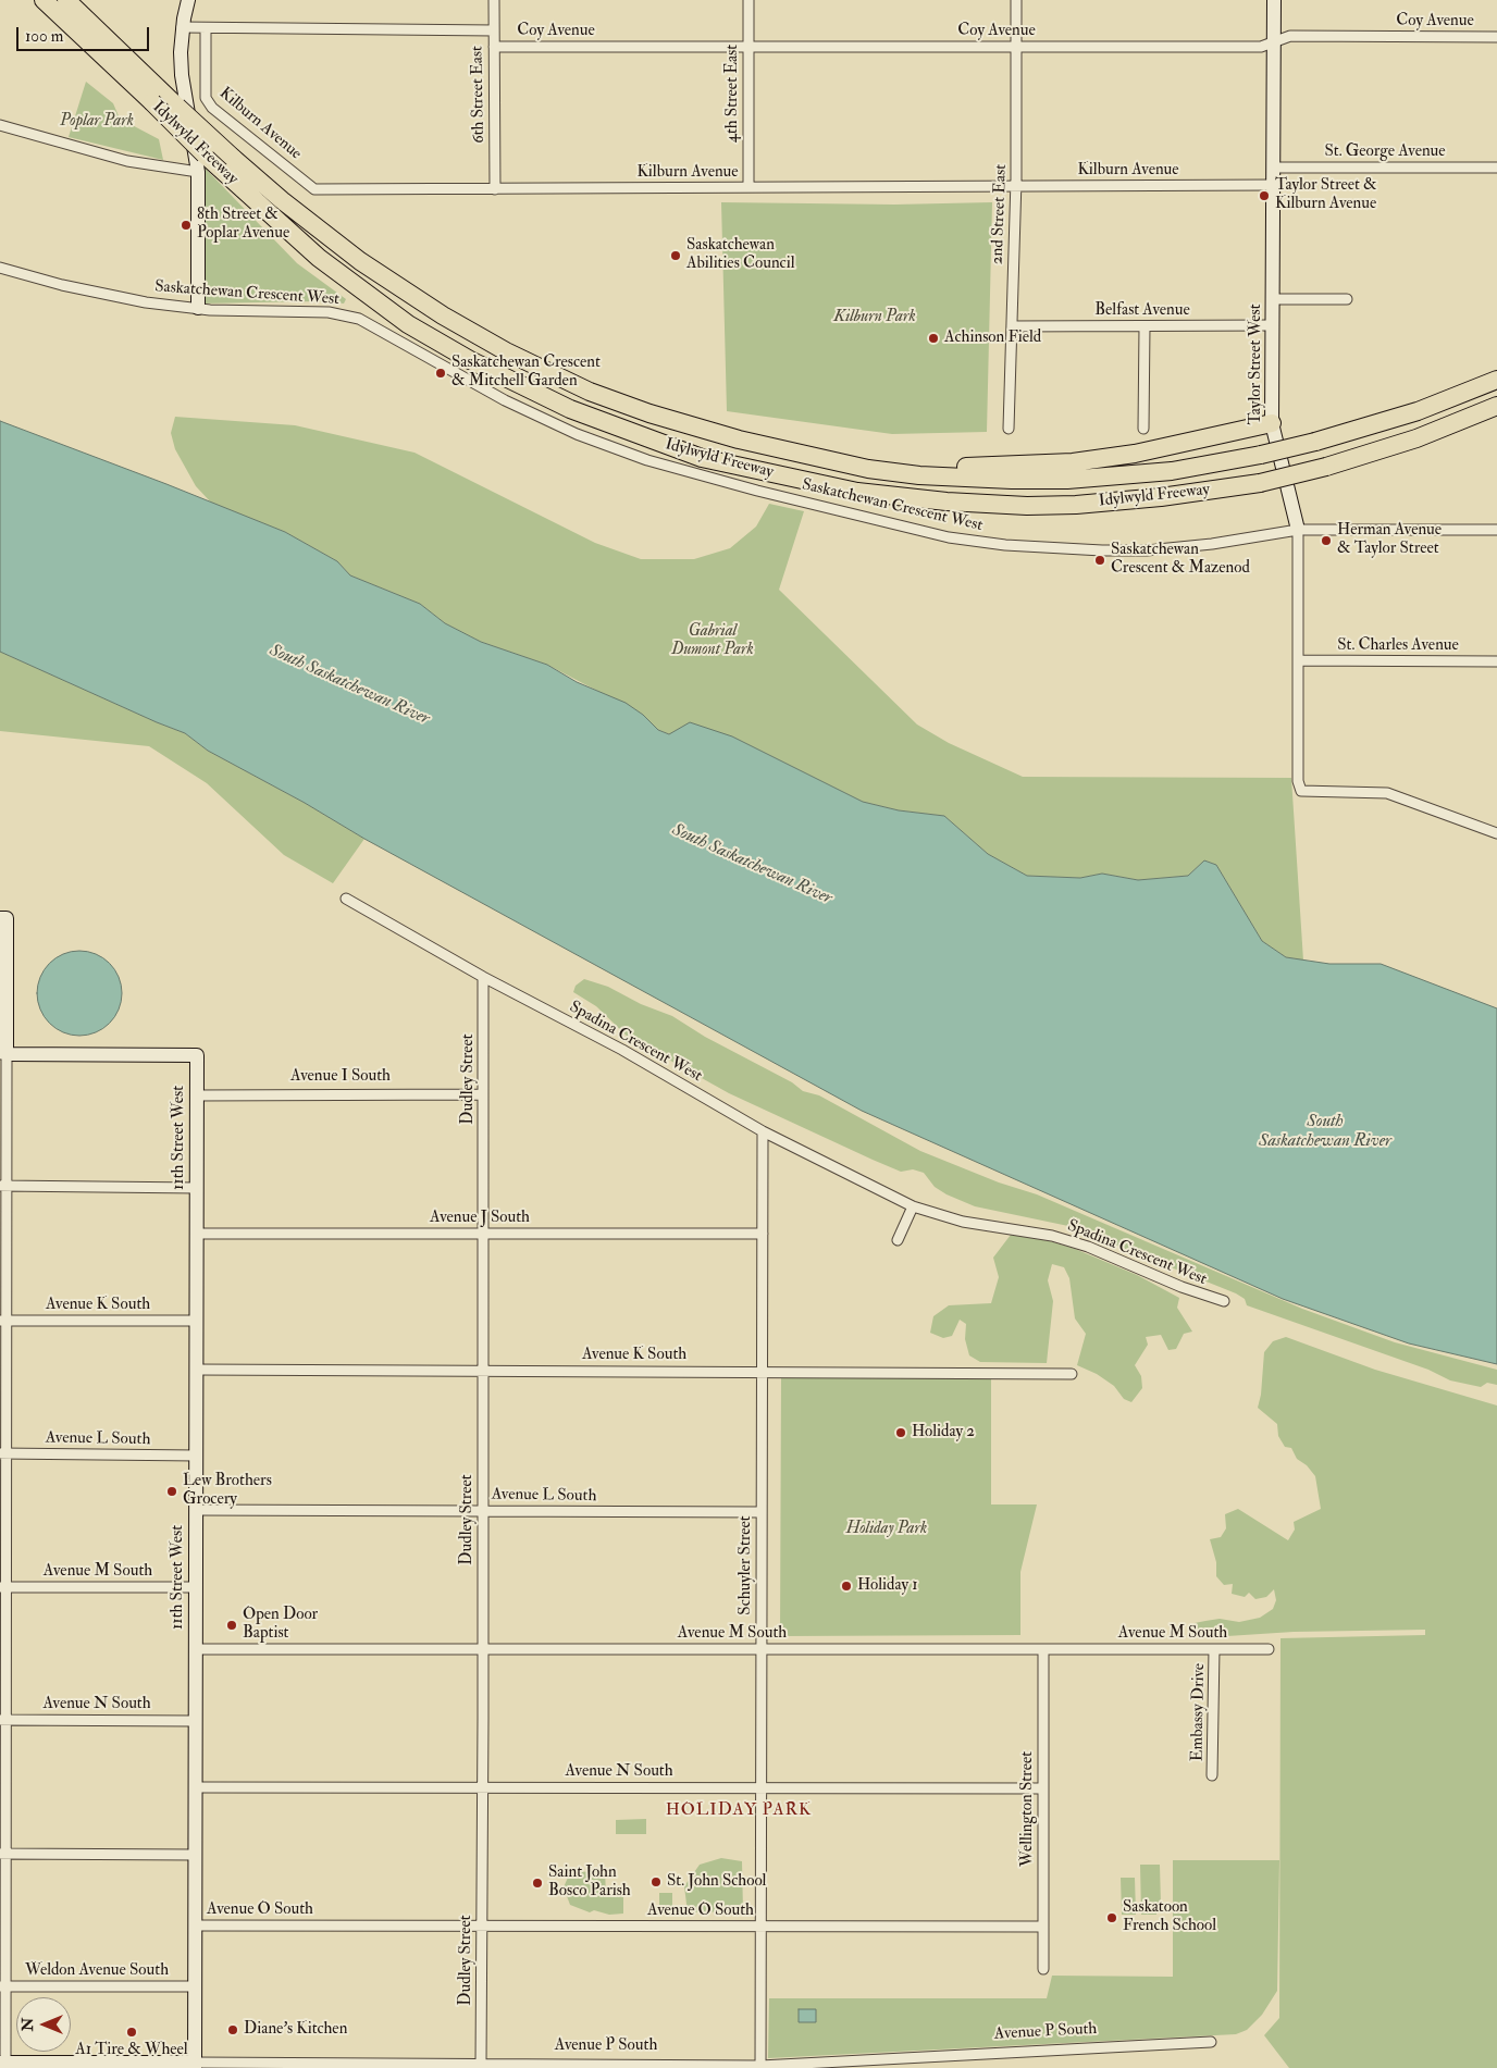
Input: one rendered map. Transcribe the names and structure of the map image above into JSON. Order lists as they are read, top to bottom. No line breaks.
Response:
{"streets":{"highway":["Idylwyld Freeway"],"street":["Coy Avenue","4th Street East","6th Street East","Kilburn Avenue","St. George Avenue","2nd Street East","Saskatchewan Crescent West","Belfast Avenue","Taylor Street West","St. Charles Avenue","Spadina Crescent West","Avenue I South","Dudley Street","11th Street West","Avenue J South","Avenue K South","Avenue L South","Schuyler Street","Avenue M South","Avenue N South","Embassy Drive","Wellington Street","Avenue O South","Weldon Avenue South","Avenue P South"]},"crossings":[["Coy Avenue","4th Street East"],["Coy Avenue","6th Street East"],["Coy Avenue","Kilburn Avenue"],["Coy Avenue","2nd Street East"],["Coy Avenue","Taylor Street West"],["4th Street East","Kilburn Avenue"],["6th Street East","Kilburn Avenue"],["Kilburn Avenue","2nd Street East"],["Kilburn Avenue","Taylor Street West"],["St. George Avenue","Taylor Street West"],["2nd Street East","Belfast Avenue"],["Saskatchewan Crescent West","Taylor Street West"],["Belfast Avenue","Taylor Street West"],["Taylor Street West","St. Charles Avenue"],["Spadina Crescent West","Dudley Street"],["Spadina Crescent West","Schuyler Street"],["Avenue I South","Dudley Street"],["Avenue I South","11th Street West"],["Dudley Street","Avenue J South"],["Dudley Street","Avenue K South"],["Dudley Street","Avenue L South"],["Dudley Street","Avenue M South"],["Dudley Street","Avenue N South"],["Dudley Street","Avenue O South"],["Dudley Street","Avenue P South"],["11th Street West","Avenue J South"],["11th Street West","Avenue K South"],["11th Street West","Avenue L South"],["11th Street West","Avenue M South"],["11th Street West","Avenue N South"],["11th Street West","Avenue O South"],["11th Street West","Weldon Avenue South"],["11th Street West","Avenue P South"],["Avenue J South","Schuyler Street"],["Avenue K South","Schuyler Street"],["Avenue L South","Schuyler Street"],["Schuyler Street","Avenue M South"],["Schuyler Street","Avenue N South"],["Schuyler Street","Avenue O South"],["Schuyler Street","Avenue P South"],["Avenue M South","Embassy Drive"],["Avenue M South","Wellington Street"],["Avenue N South","Wellington Street"],["Wellington Street","Avenue O South"]],"districts":["HOLIDAY PARK"],"water":["South Saskatchewan River"],"parks":["Poplar Park","Kilburn Park","Gabrial Dumont Park","Holiday Park"],"places":["Taylor Street & Kilburn Avenue","8th Street & Poplar Avenue","Saskatchewan Abilities Council","Achinson Field","Saskatchewan Crescent & Mitchell Garden","Herman Avenue & Taylor Street","Saskatchewan Crescent & Mazenod","Holiday 2","Lew Brothers Grocery","Holiday 1","Open Door Baptist","St. John School","Saint John Bosco Parish","Saskatoon French School","Diane's Kitchen","A1 Tire & Wheel"],"scale_bar":"100 m","north":"left"}
